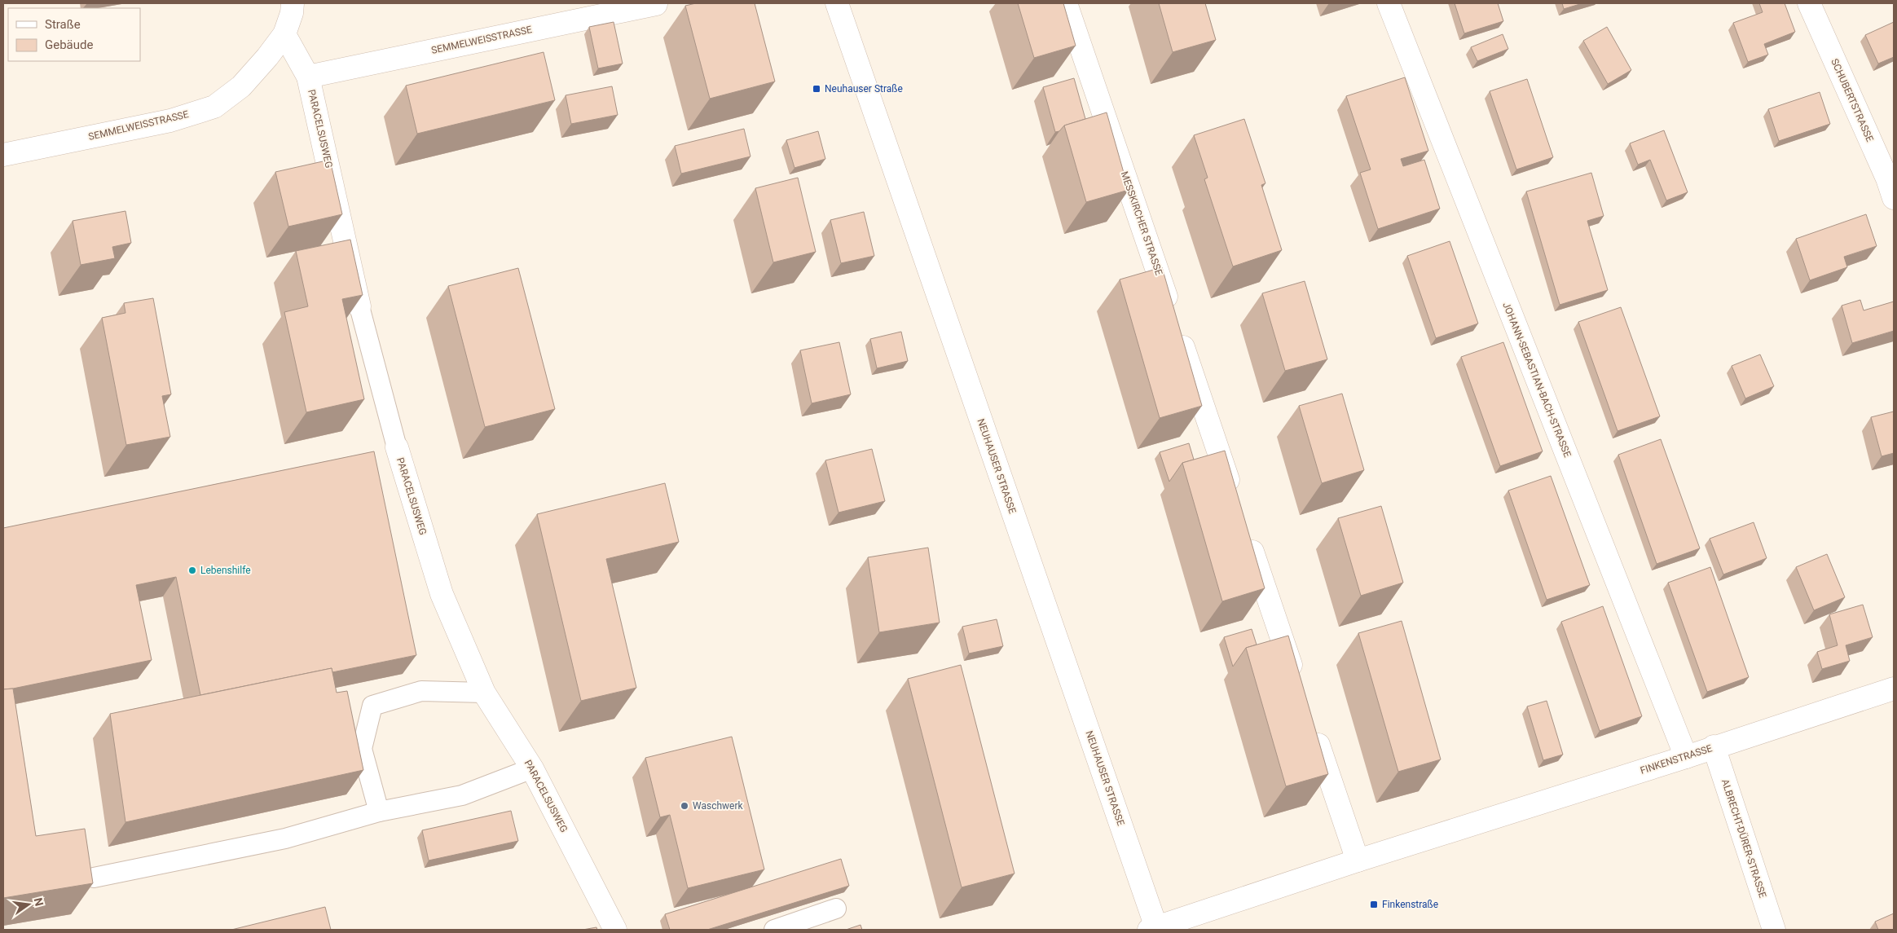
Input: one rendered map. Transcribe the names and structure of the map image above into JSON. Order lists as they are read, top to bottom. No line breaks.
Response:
{"streets":{"street":["SEMMELWEISSTRASSE","SCHUBERTSTRASSE","PARACELSUSWEG","MESSKIRCHER STRASSE","JOHANN-SEBASTIAN-BACH-STRASSE","NEUHAUSER STRASSE","FINKENSTRASSE","ALBRECHT-DÜRER-STRASSE"]},"crossings":[["SEMMELWEISSTRASSE","PARACELSUSWEG"],["JOHANN-SEBASTIAN-BACH-STRASSE","FINKENSTRASSE"],["NEUHAUSER STRASSE","FINKENSTRASSE"],["FINKENSTRASSE","ALBRECHT-DÜRER-STRASSE"]],"places":{"transit":["Neuhauser Straße","Finkenstraße"],"other":["Lebenshilfe","Waschwerk"]},"legend":["Straße","Gebäude"],"north":"right"}
